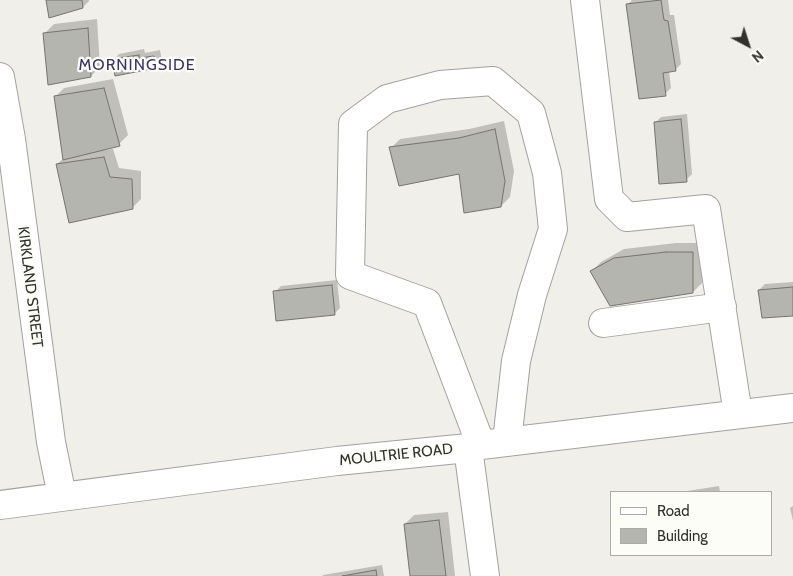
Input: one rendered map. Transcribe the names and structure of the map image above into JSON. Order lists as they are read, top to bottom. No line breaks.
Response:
{"streets":{"street":["KIRKLAND STREET","MOULTRIE ROAD"]},"crossings":[["KIRKLAND STREET","MOULTRIE ROAD"]],"districts":["MORNINGSIDE"],"legend":["Road","Building"],"north":"bottom right"}
